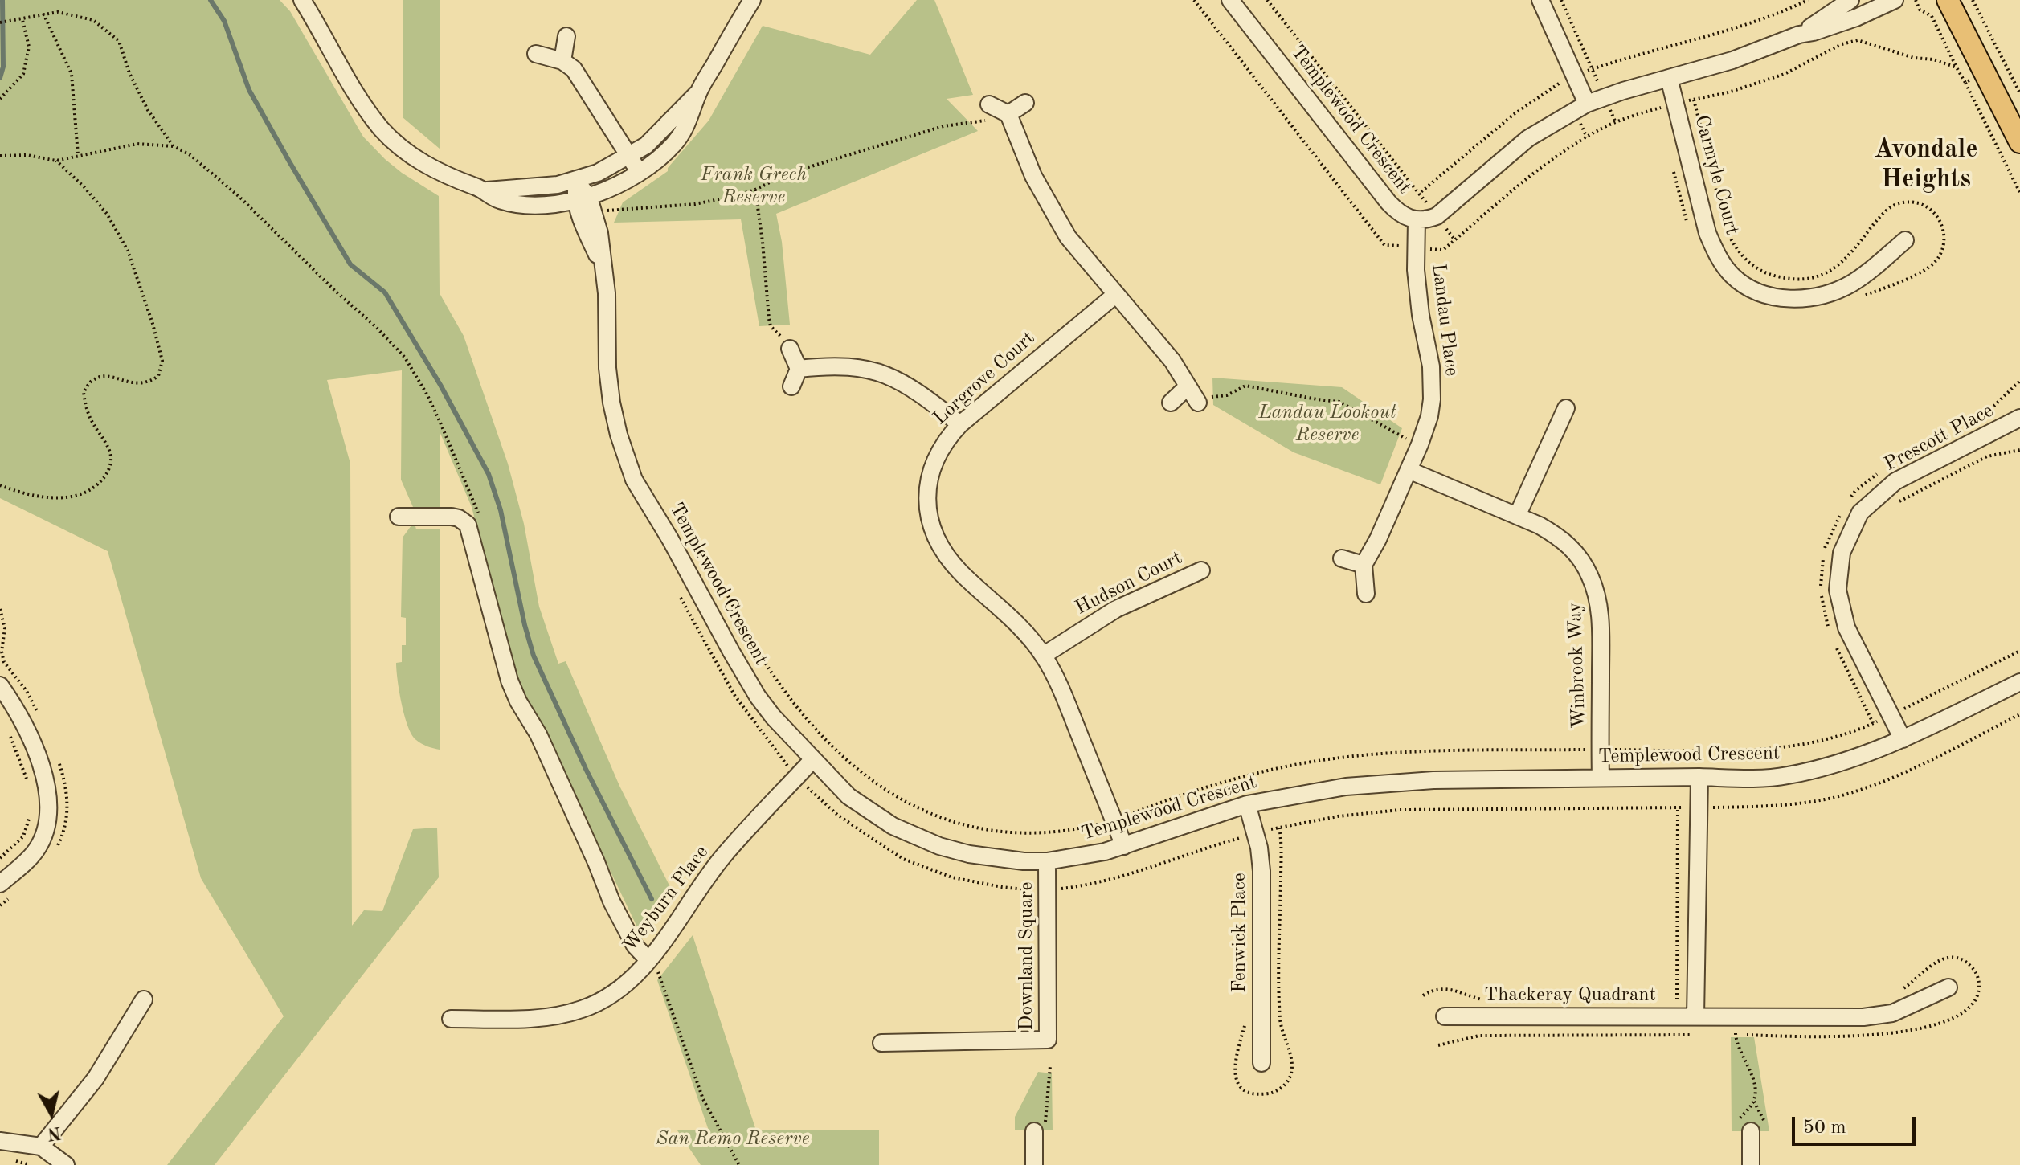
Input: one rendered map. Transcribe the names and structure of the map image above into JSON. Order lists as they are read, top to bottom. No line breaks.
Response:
{"streets":{"street":["Templewood Crescent","Carmyle Court","Landau Place","Lorgrove Court","Prescott Place","Hudson Court","Winbrook Way","Weyburn Place","Fenwick Place","Downland Square","Thackeray Quadrant"]},"crossings":[["Templewood Crescent","Carmyle Court"],["Templewood Crescent","Landau Place"],["Templewood Crescent","Lorgrove Court"],["Templewood Crescent","Prescott Place"],["Templewood Crescent","Winbrook Way"],["Templewood Crescent","Weyburn Place"],["Templewood Crescent","Fenwick Place"],["Templewood Crescent","Downland Square"],["Landau Place","Winbrook Way"],["Lorgrove Court","Hudson Court"]],"districts":["Avondale Heights"],"parks":["Frank Grech Reserve","Landau Lookout Reserve","San Remo Reserve"],"scale_bar":"50 m","north":"bottom"}
